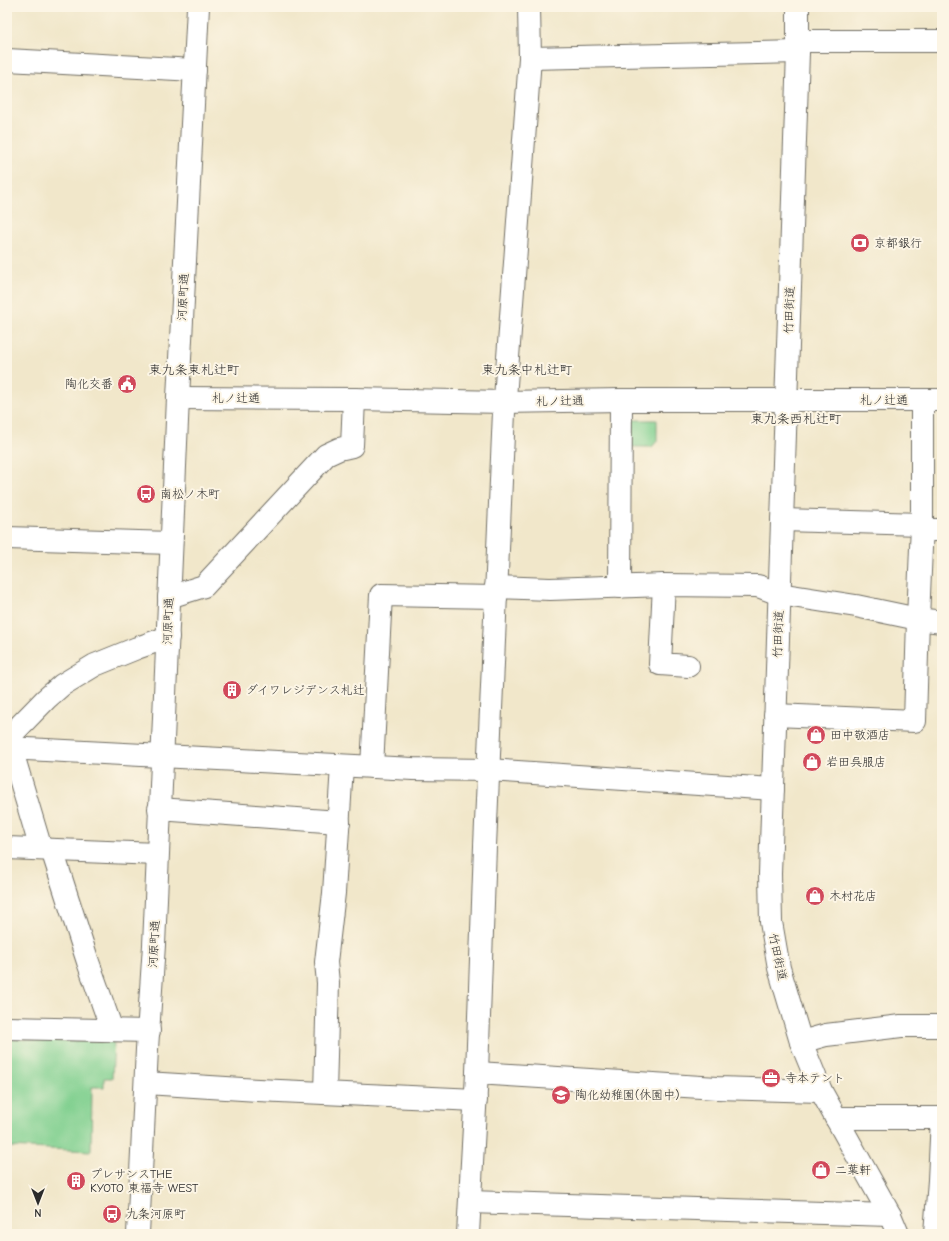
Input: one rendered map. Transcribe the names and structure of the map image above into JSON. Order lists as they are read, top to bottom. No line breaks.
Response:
{"streets":{"main road":["河原町通","竹田街道","札ノ辻通"]},"crossings":[["河原町通","札ノ辻通"],["竹田街道","札ノ辻通"]],"districts":["東九条東札辻町","東九条中札辻町","東九条西札辻町"],"places":{"bank":["京都銀行"],"public building":["陶化交番"],"bus stop":["南松ノ木町","九条河原町"],"building":["ダイワレジデンス札辻","プレサンスTHE KYOTO 東福寺 WEST"],"shop":["田中敬酒店","岩田呉服店","木村花店","二葉軒"],"office":["寺本テント"],"school or university":["陶化幼稚園(休園中)"]},"north":"bottom"}
